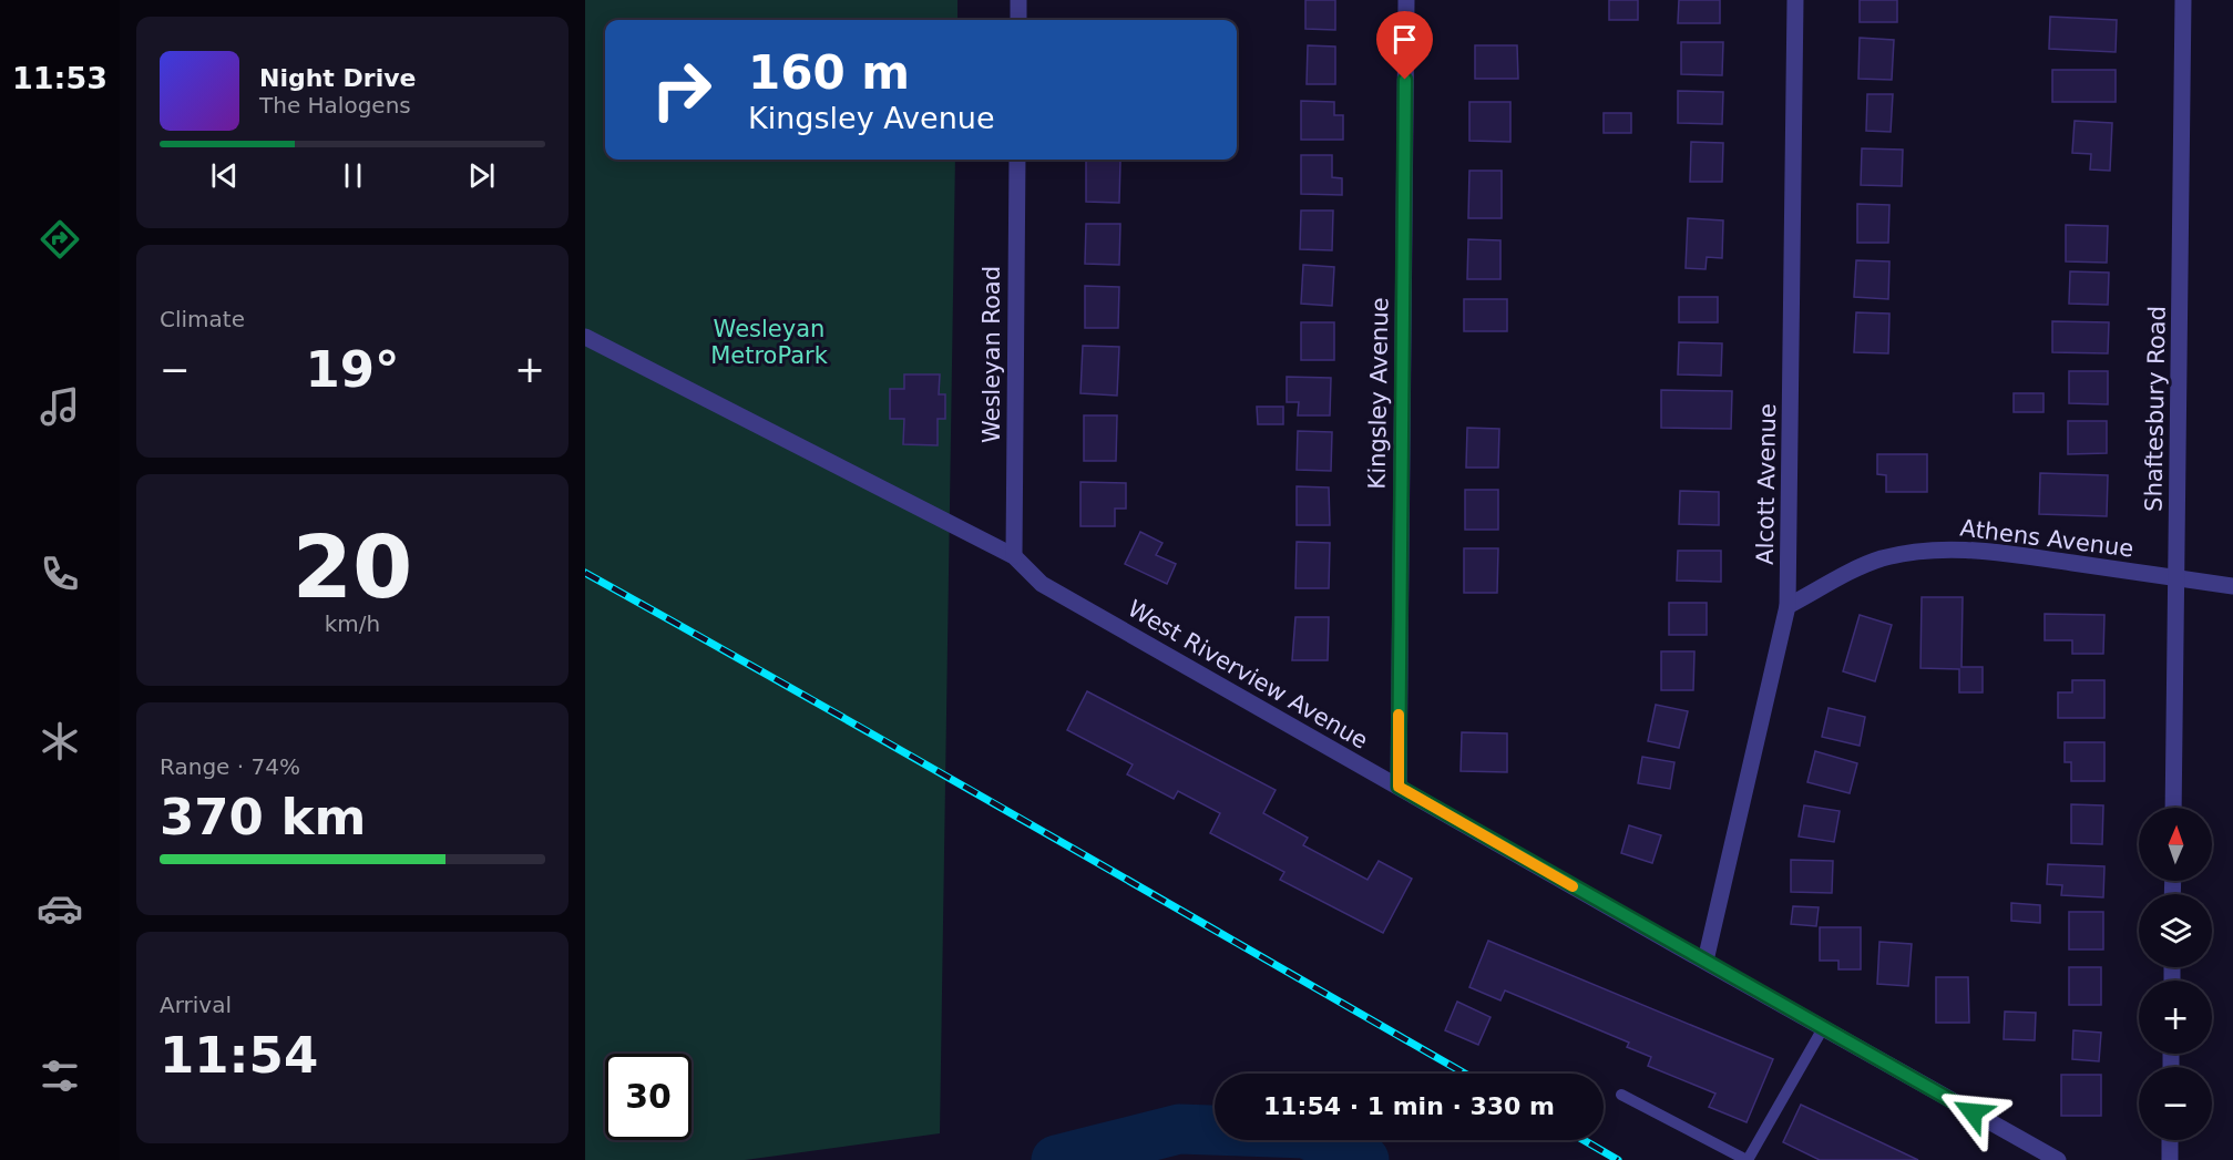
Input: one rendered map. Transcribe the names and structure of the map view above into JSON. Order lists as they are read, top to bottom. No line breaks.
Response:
{"streets":{"street":["Wesleyan Road","Kingsley Avenue","Shaftesbury Road","Alcott Avenue","Athens Avenue","West Riverview Avenue"]},"crossings":[["Wesleyan Road","West Riverview Avenue"],["Kingsley Avenue","West Riverview Avenue"],["Shaftesbury Road","Athens Avenue"],["Alcott Avenue","Athens Avenue"],["Alcott Avenue","West Riverview Avenue"]],"parks":["Wesleyan MetroPark"],"north":"top","page":{"tabs":"11:53","turn":["160 m","Kingsley Avenue"],"song":["Night Drive","The Halogens"],"tile":["Climate",["20","km/h"],["Range · 74%","370 km"],["Arrival","11:54"]],"heat":["−","19°","+"],"map_buttons":["+","−"],"limit":"30","trip":"11:54 · 1 min · 330 m"}}
